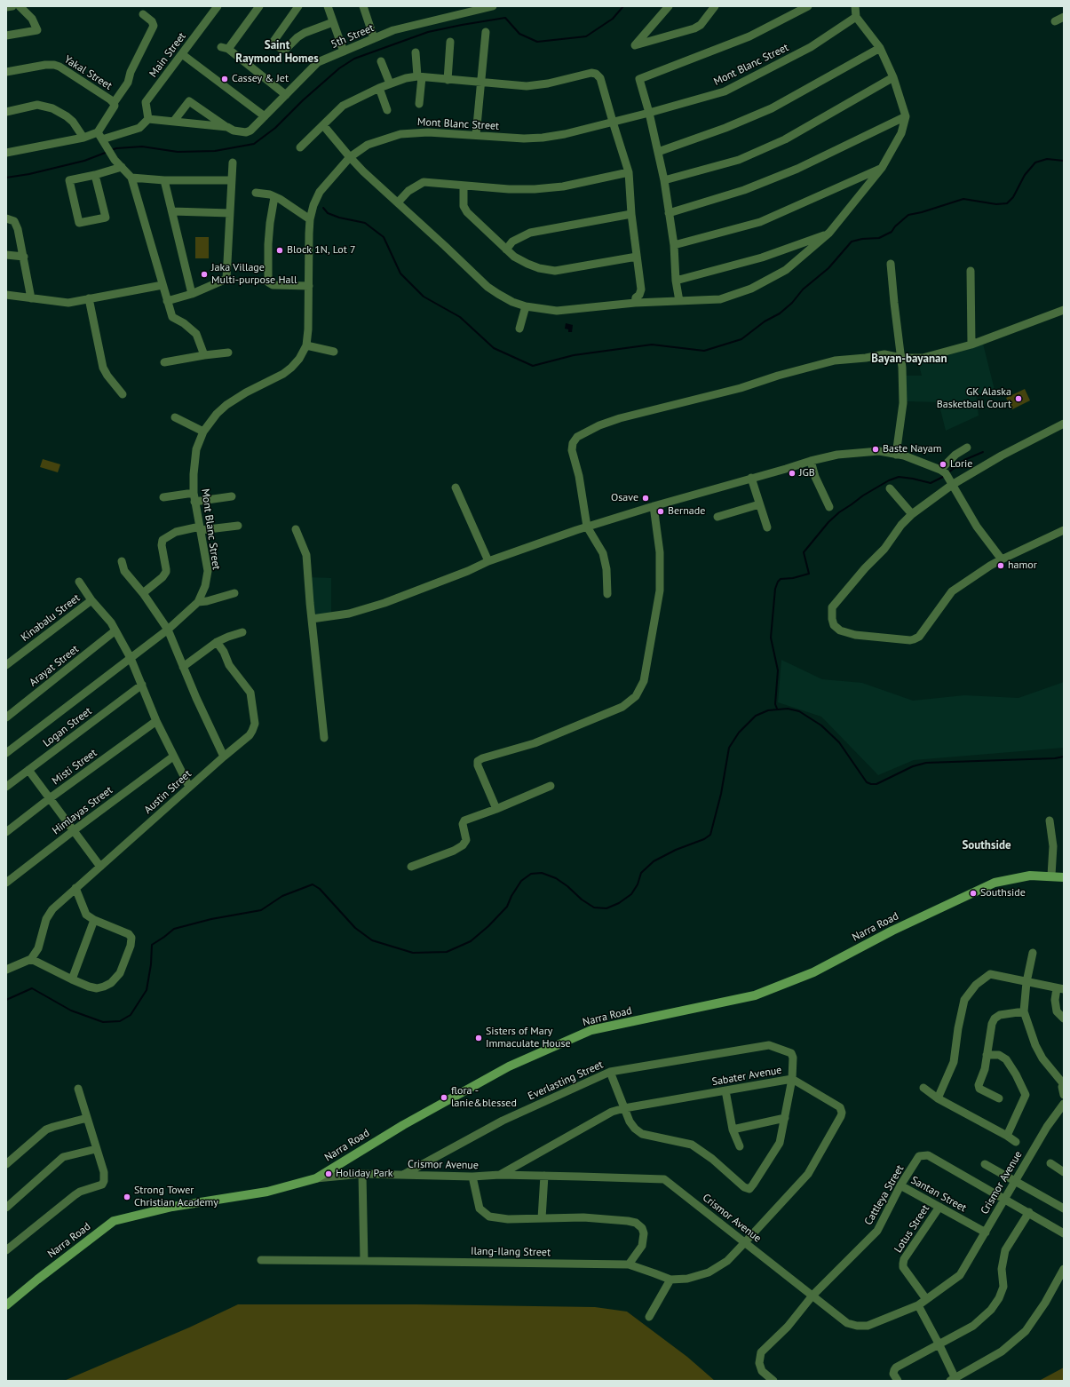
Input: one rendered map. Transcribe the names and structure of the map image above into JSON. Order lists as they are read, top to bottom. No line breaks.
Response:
{"streets":{"street":["5th Street","Main Street","Mont Blanc Street","Yakal Street","Kinabalu Street","Arayat Street","Logan Street","Misti Street","Austin Street","Himlayas Street","Narra Road","Sabater Avenue","Everlasting Street","Crismor Avenue","Santan Street","Cattleya Street","Lotus Street","Ilang-Ilang Street"]},"crossings":[["Narra Road","Crismor Avenue"],["Sabater Avenue","Everlasting Street"],["Sabater Avenue","Crismor Avenue"],["Sabater Avenue","Ilang-Ilang Street"],["Everlasting Street","Crismor Avenue"],["Crismor Avenue","Santan Street"],["Crismor Avenue","Cattleya Street"],["Crismor Avenue","Lotus Street"],["Crismor Avenue","Ilang-Ilang Street"],["Santan Street","Cattleya Street"],["Santan Street","Lotus Street"]],"districts":["Saint Raymond Homes","Bayan-bayanan","Southside"],"places":["Cassey & Jet","Block 1N, Lot 7","Jaka Village Multi-purpose Hall","GK Alaska Basketball Court","Baste Nayam","Lorie","JGB","Osave","Bernade","hamor","Southside","Sisters of Mary Immaculate House","flora - lanie&blessed","Holiday Park","Strong Tower Christian Academy"]}
